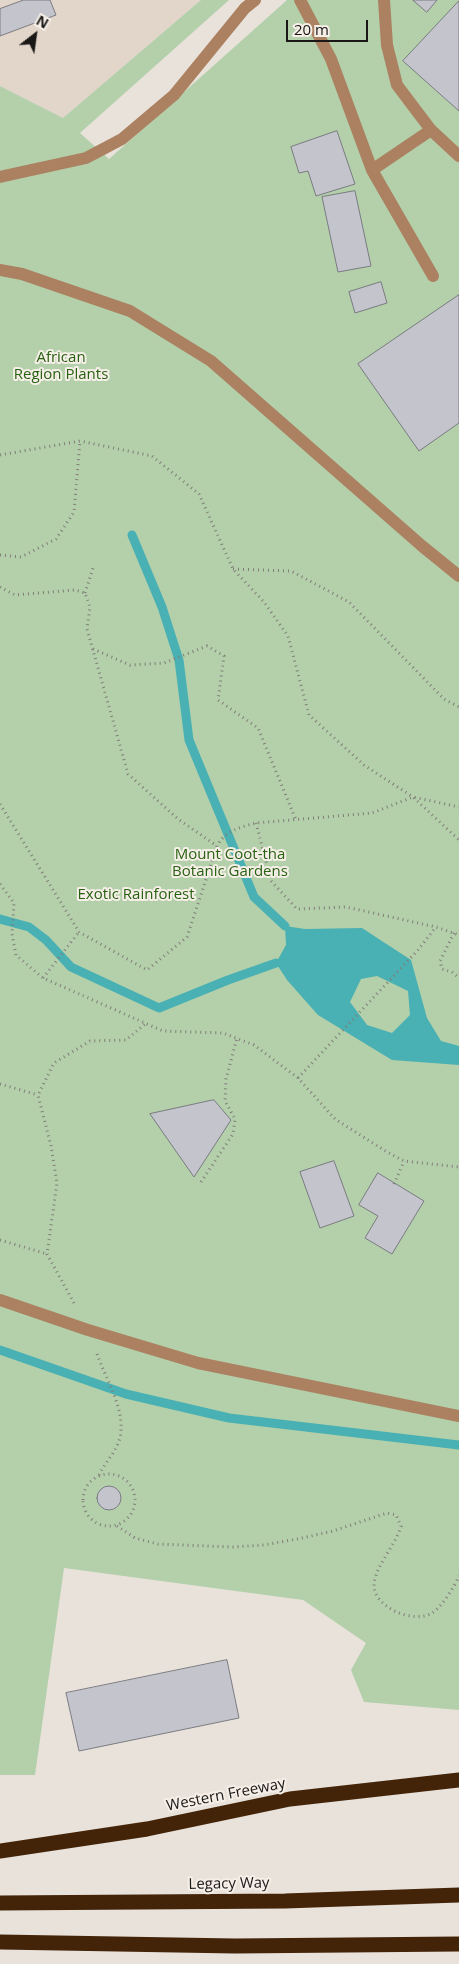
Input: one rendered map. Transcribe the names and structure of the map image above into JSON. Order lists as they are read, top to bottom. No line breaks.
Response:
{"streets":{"highway":["Western Freeway","Legacy Way"]},"parks":["African Region Plants","Mount Coot-tha Botanic Gardens","Exotic Rainforest"],"scale_bar":"20 m","north":"top right"}
